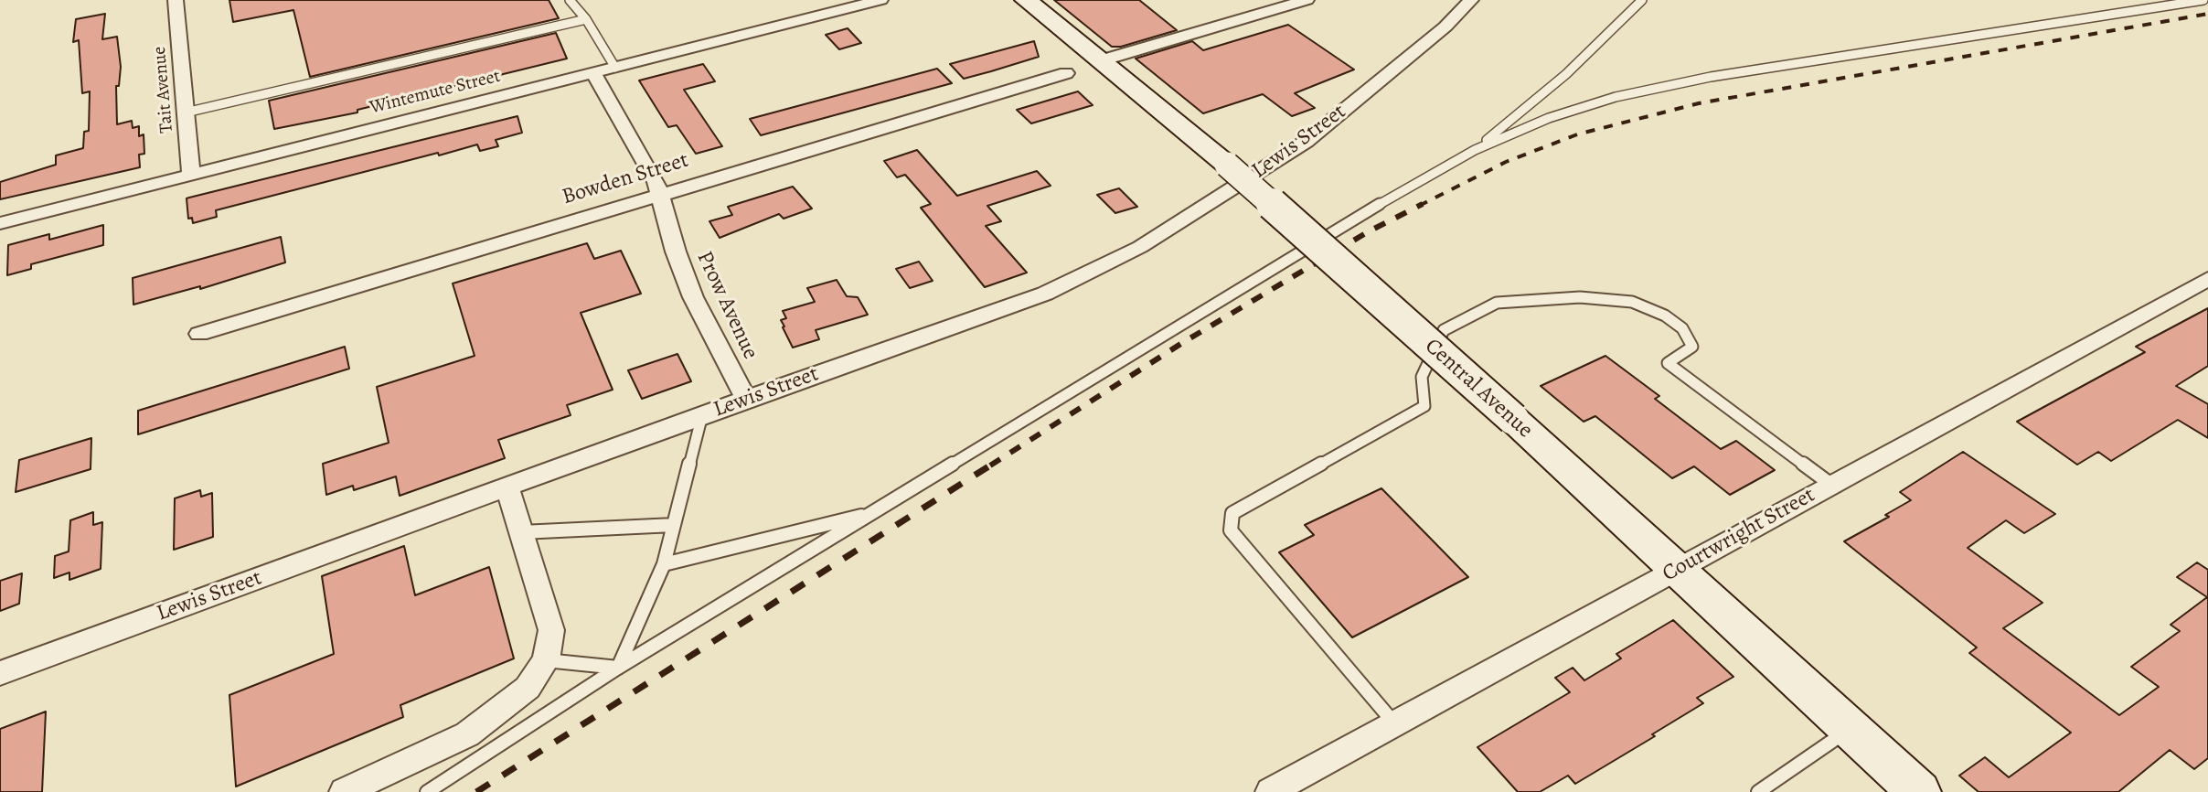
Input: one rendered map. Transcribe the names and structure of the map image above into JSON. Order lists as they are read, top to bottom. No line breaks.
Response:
{"streets":{"main road":["Central Avenue"],"street":["Tait Avenue","Wintemute Street","Lewis Street","Bowden Street","Prow Avenue","Courtwright Street"]},"crossings":[["Tait Avenue","Wintemute Street"],["Wintemute Street","Prow Avenue"],["Lewis Street","Prow Avenue"],["Bowden Street","Prow Avenue"],["Central Avenue","Courtwright Street"]]}
